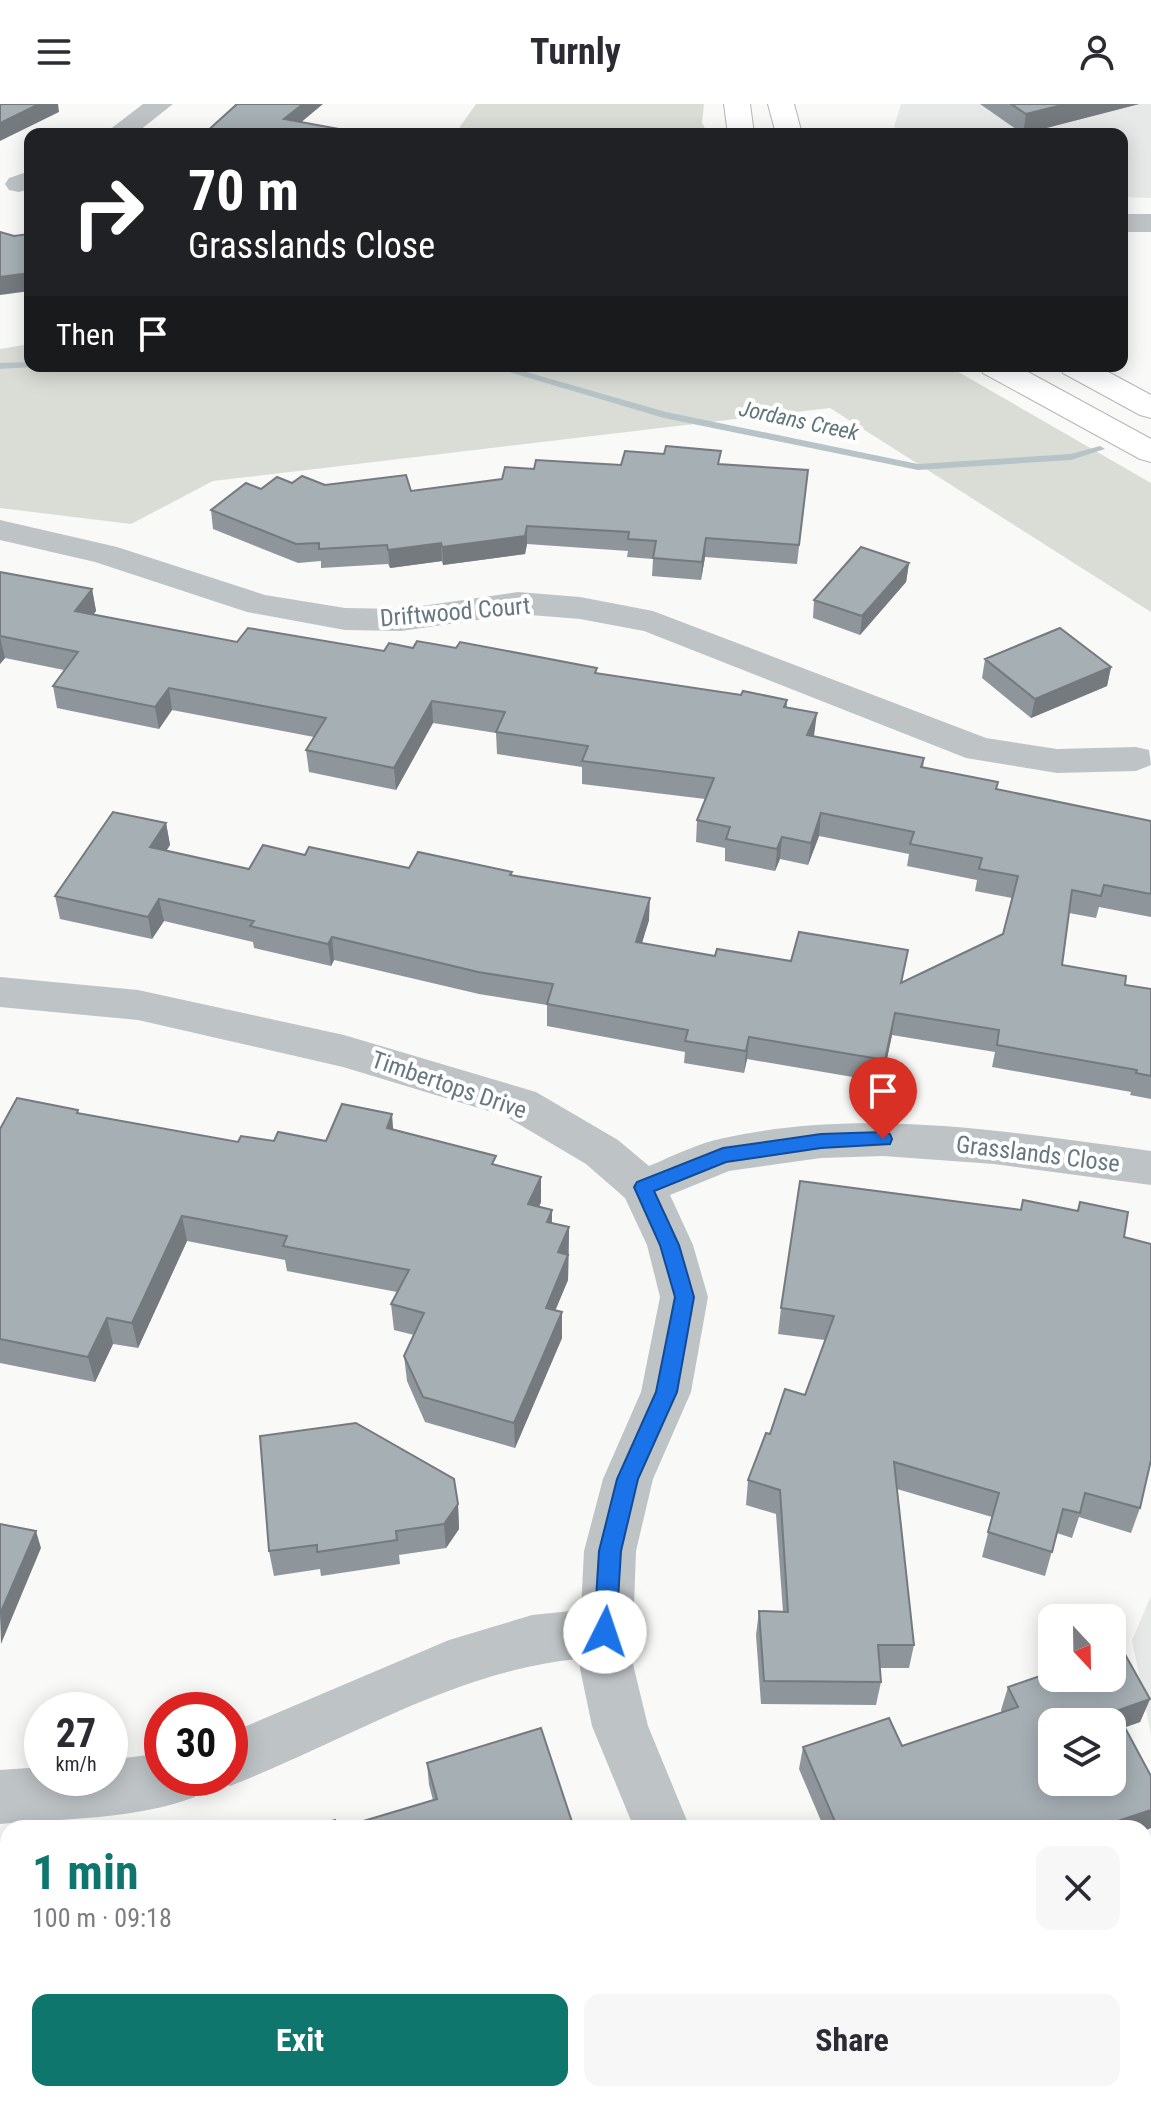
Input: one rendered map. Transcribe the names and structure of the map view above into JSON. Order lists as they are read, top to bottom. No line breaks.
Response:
{"streets":{"street":["Driftwood Court","Timbertops Drive","Grasslands Close"]},"crossings":[["Timbertops Drive","Grasslands Close"]],"water":["Jordans Creek"],"north":"bottom","page":{"header":"Turnly","turn":["70 m","Grasslands Close"],"then":"Then","speed":"27 km/h","limit":"30","heading":["1 min","100 m · 09:18"],"buttons":["Exit","Share"]}}
